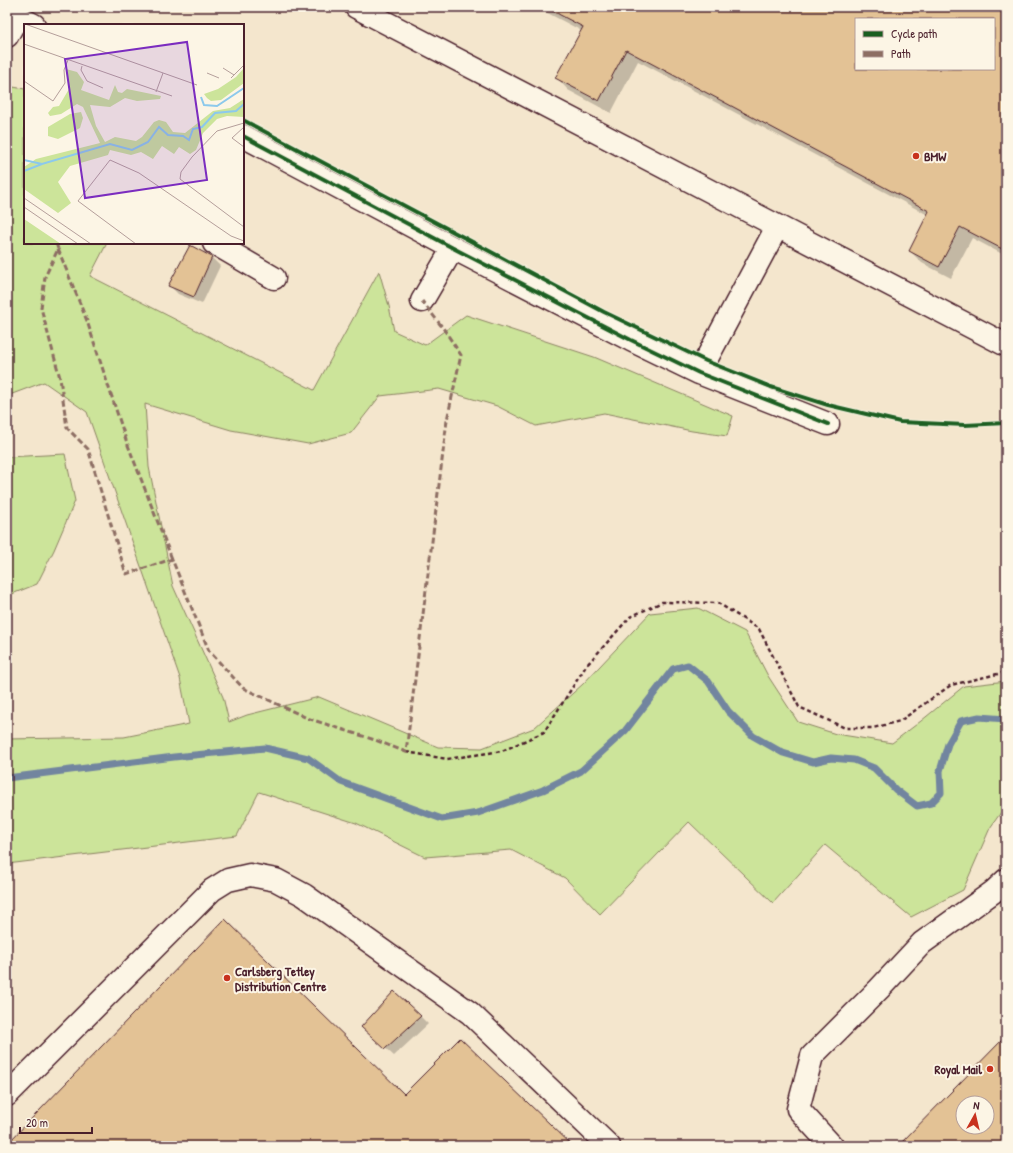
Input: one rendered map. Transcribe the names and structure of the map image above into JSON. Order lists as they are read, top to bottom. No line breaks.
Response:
{"places":["BMW","Carlsberg Tetley Distribution Centre","Royal Mail"],"legend":["Cycle path","Path"],"scale_bar":"20 m","north":"top"}
